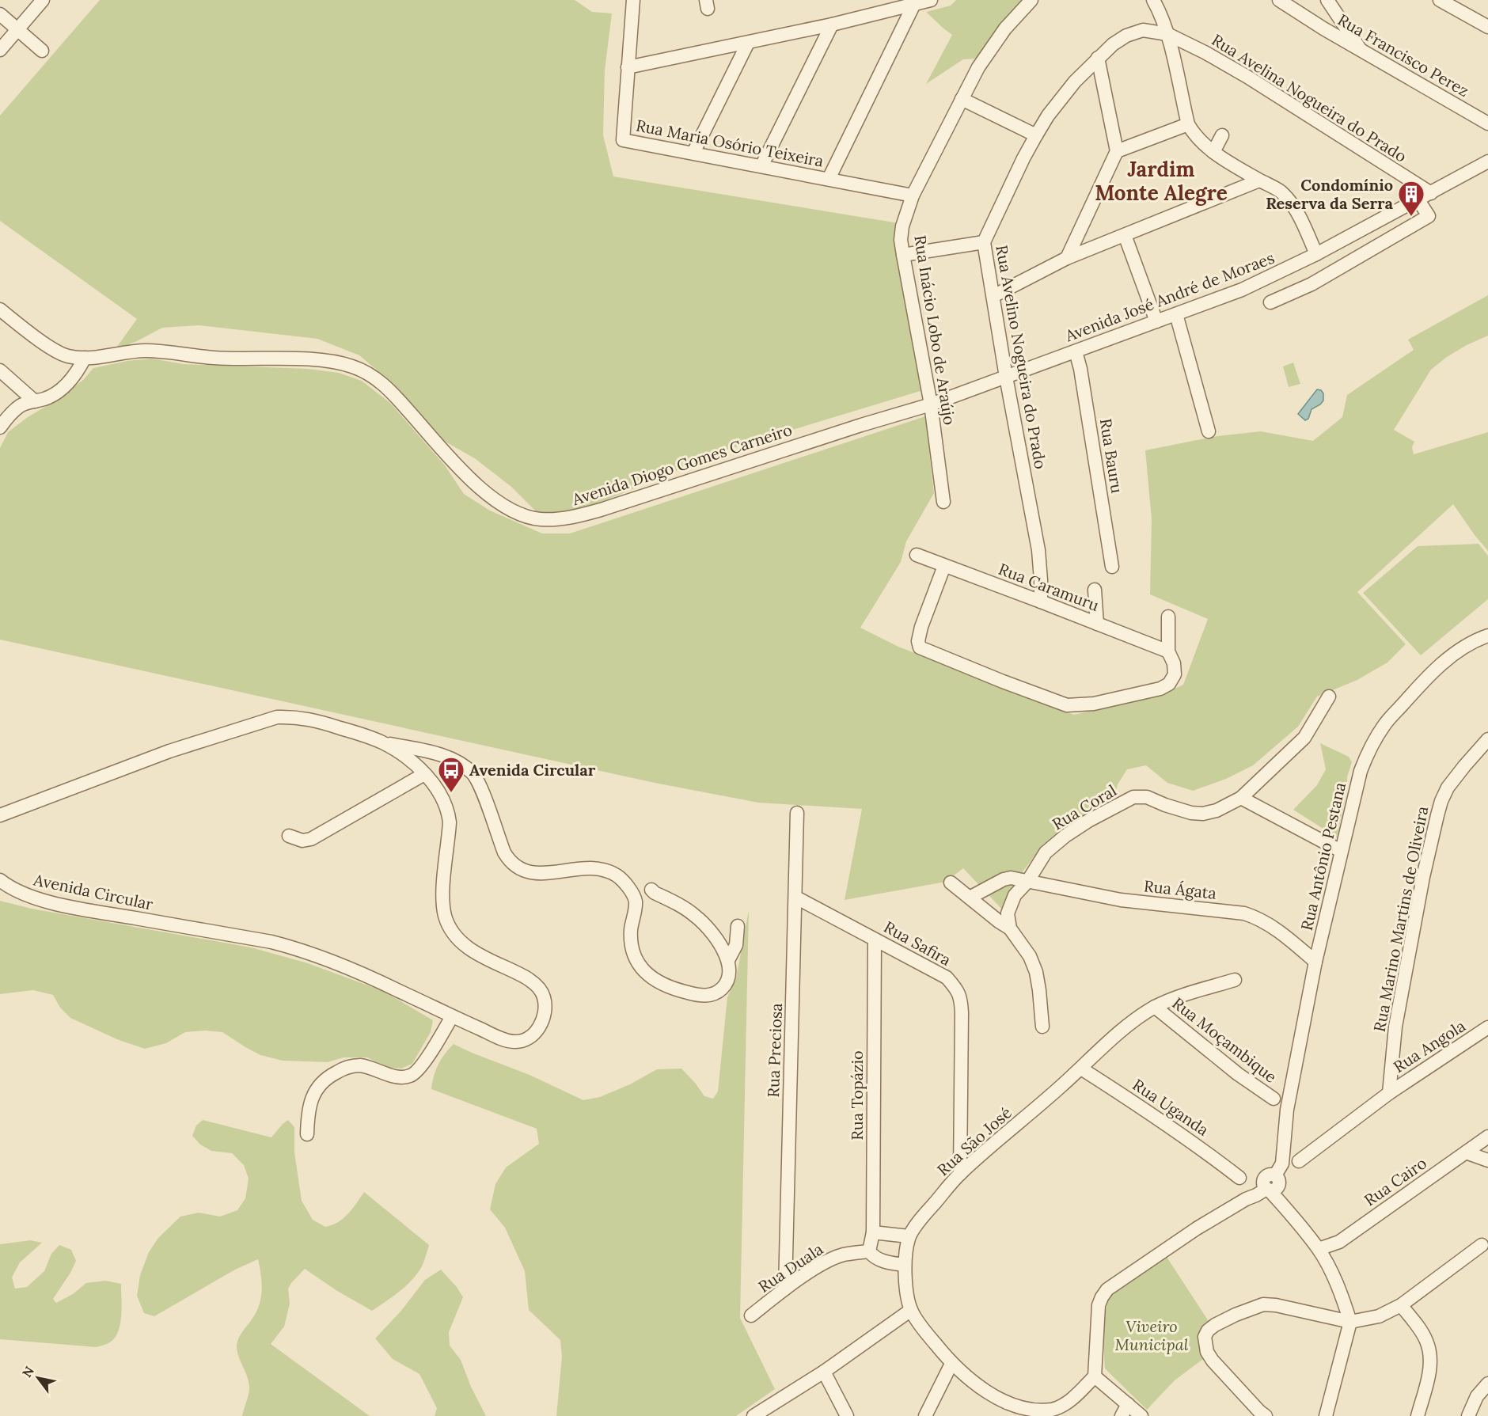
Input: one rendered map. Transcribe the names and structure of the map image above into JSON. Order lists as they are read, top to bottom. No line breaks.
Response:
{"streets":{"street":["Rua Francisco Perez","Rua Avelina Nogueira do Prado","Rua Maria Osório Teixeira","Avenida José André de Moraes","Rua Inácio Lobo de Araújo","Rua Avelino Nogueira do Prado","Rua Bauru","Avenida Diogo Gomes Carneiro","Rua Caramuru","Rua Coral","Rua Antônio Pestana","Rua Ágata","Avenida Circular","Rua Marino Martins de Oliveira","Rua Safira","Rua Moçambique","Rua Angola","Rua Preciosa","Rua Topázio","Rua Uganda","Rua São José","Rua Cairo","Rua Duala"]},"crossings":[["Rua Avelina Nogueira do Prado","Avenida José André de Moraes"],["Rua Avelina Nogueira do Prado","Rua Avelino Nogueira do Prado"],["Rua Maria Osório Teixeira","Rua Inácio Lobo de Araújo"],["Avenida José André de Moraes","Rua Inácio Lobo de Araújo"],["Avenida José André de Moraes","Rua Avelino Nogueira do Prado"],["Avenida José André de Moraes","Rua Bauru"],["Avenida José André de Moraes","Avenida Diogo Gomes Carneiro"],["Rua Inácio Lobo de Araújo","Avenida Diogo Gomes Carneiro"],["Rua Avelino Nogueira do Prado","Rua Caramuru"],["Rua Coral","Rua Ágata"],["Rua Antônio Pestana","Rua Ágata"],["Rua Marino Martins de Oliveira","Rua Angola"],["Rua Safira","Rua Preciosa"],["Rua Safira","Rua Topázio"],["Rua Safira","Rua São José"],["Rua Moçambique","Rua São José"],["Rua Preciosa","Rua Duala"],["Rua Topázio","Rua Duala"],["Rua Uganda","Rua São José"]],"districts":["Jardim Monte Alegre"],"parks":["Viveiro Municipal"],"places":{"building":["Condomínio Reserva da Serra"],"bus stop":["Avenida Circular"]},"north":"top left"}
